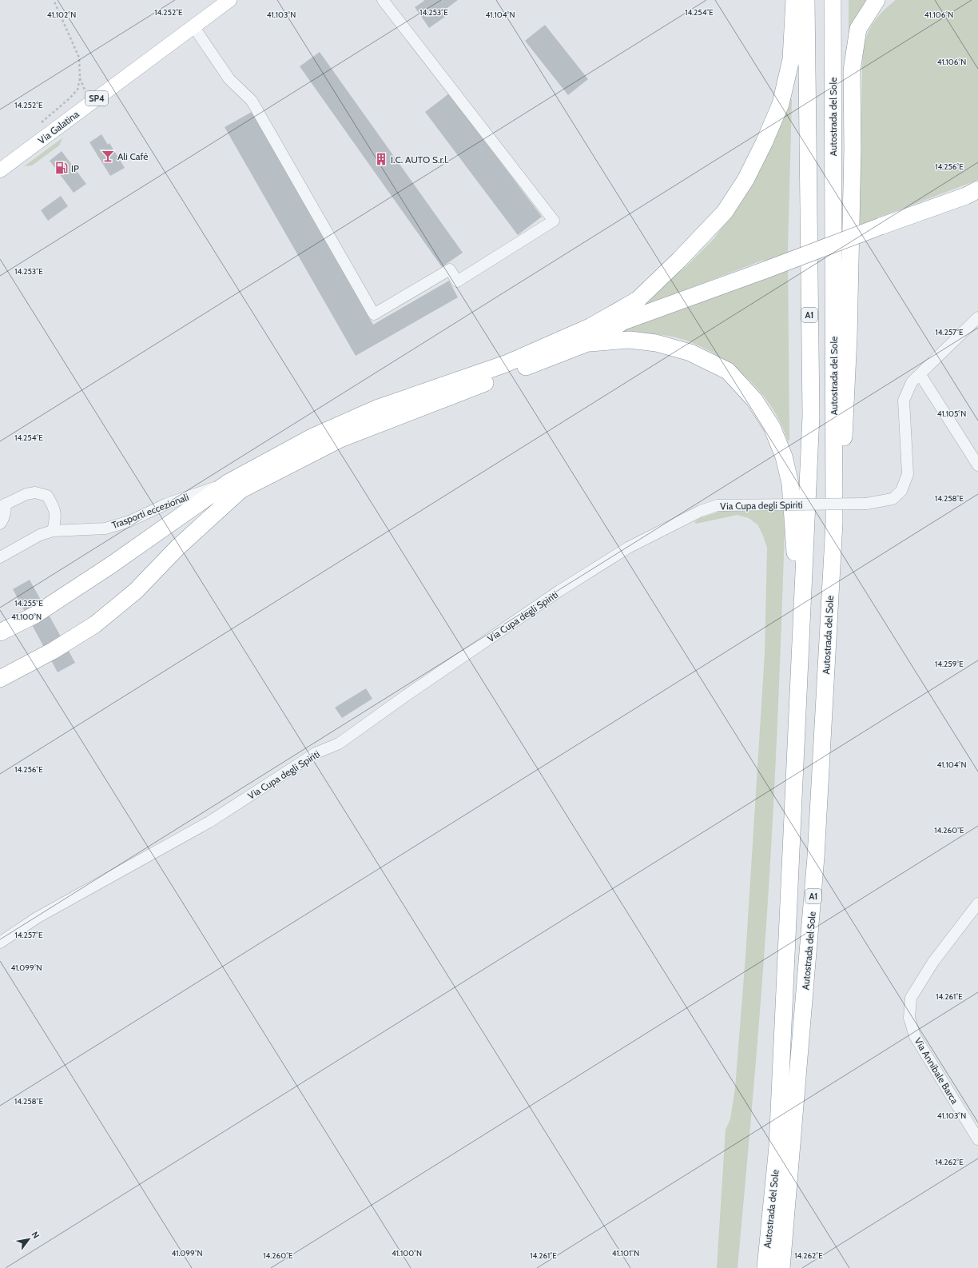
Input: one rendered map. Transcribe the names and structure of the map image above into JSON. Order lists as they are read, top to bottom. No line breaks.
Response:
{"streets":{"highway":["Autostrada del Sole","A1"],"main road":["SP4","Via Galatina"],"street":["Via Cupa degli Spiriti","Trasporti eccezionali","Via Annibale Barca"]},"crossings":[["SP4","Via Galatina"]],"places":{"bar":["Ali Cafè"],"building":["I.C. AUTO S.r.l."],"fuel station":["IP"]},"north":"top right","coordinates":["14.252°E","14.254°E","14.253°E","41.102°N","41.103°N","41.104°N","41.106°N","14.256°E","14.257°E","41.105°N","14.258°E","14.255°E","41.100°N","14.259°E","14.260°E","41.099°N","14.261°E","14.262°E","41.101°N"]}
